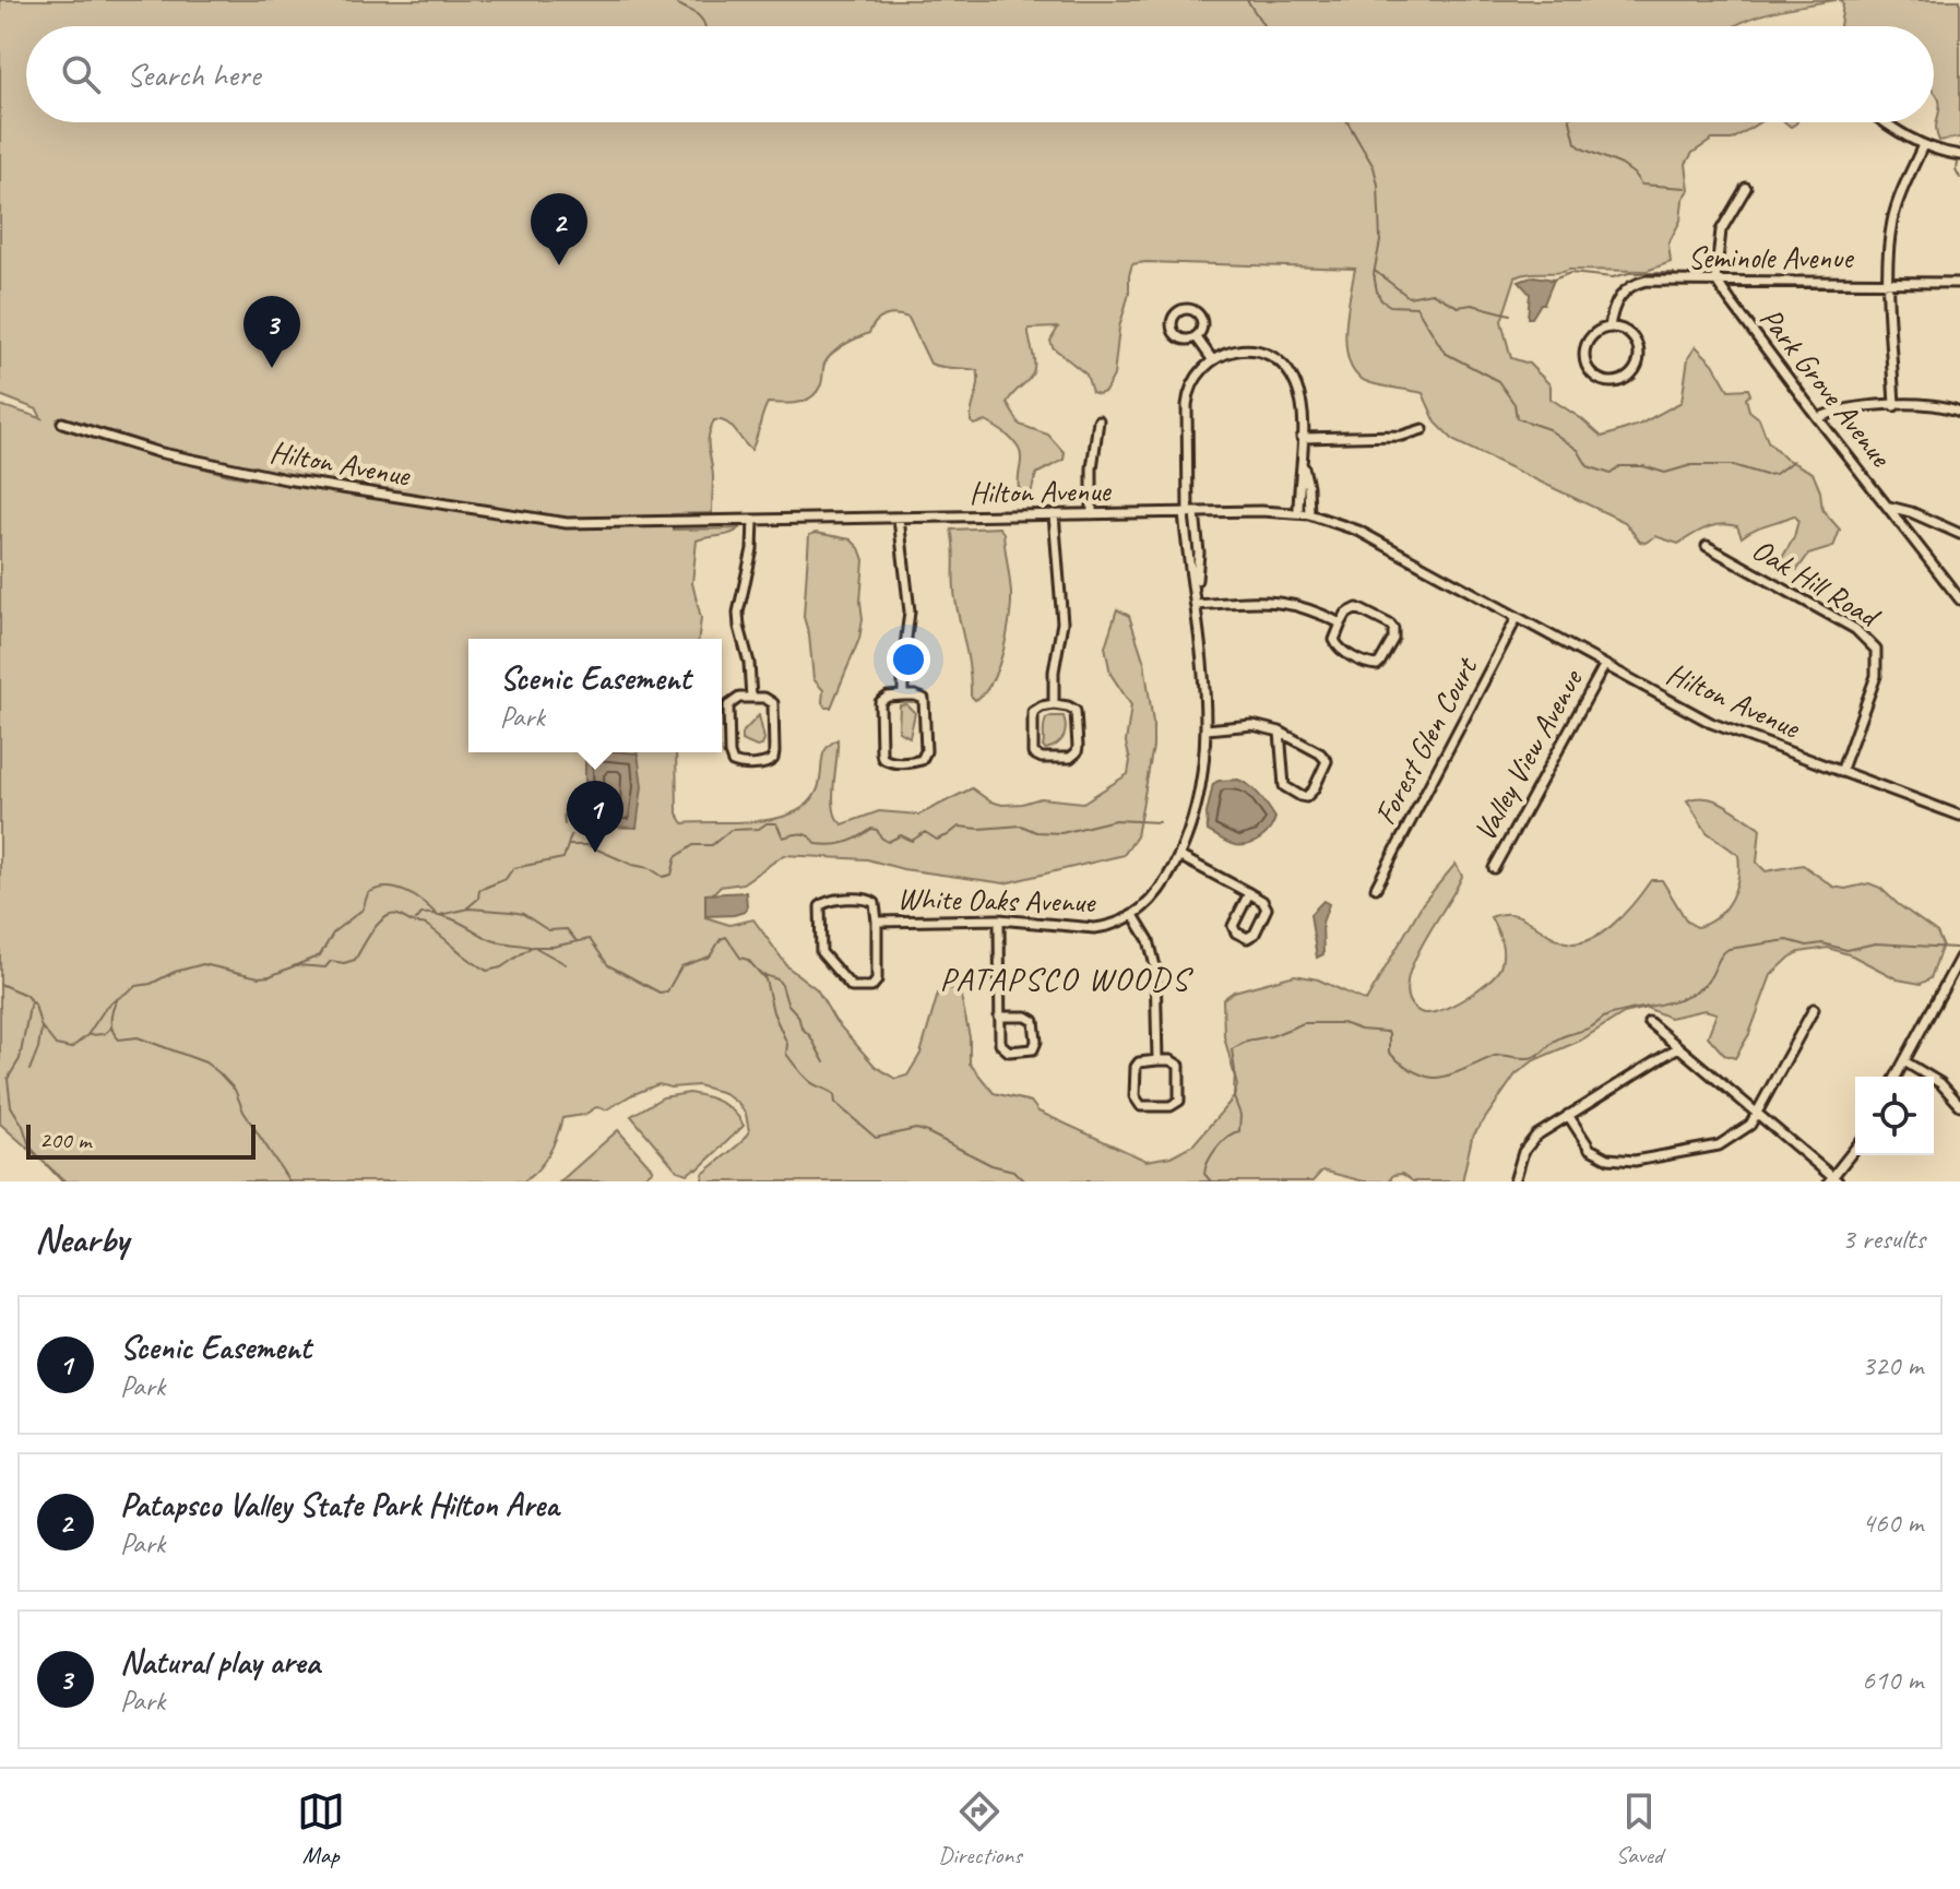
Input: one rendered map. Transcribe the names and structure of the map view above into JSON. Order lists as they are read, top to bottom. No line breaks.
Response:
{"streets":{"street":["Seminole Avenue","Park Grove Avenue","Hilton Avenue","Oak Hill Road","Forest Glen Court","Valley View Avenue","White Oaks Avenue"]},"crossings":[["Seminole Avenue","Park Grove Avenue"],["Hilton Avenue","Oak Hill Road"],["Hilton Avenue","Forest Glen Court"],["Hilton Avenue","Valley View Avenue"],["Hilton Avenue","White Oaks Avenue"]],"districts":["PATAPSCO WOODS"],"scale_bar":"200 m","page":{"search":"Search here","pins":["2","3","1"],"popup":["Scenic Easement","Park"],"scale":"200 m","heading":["Nearby","3 results"],"list":[{"mark":"1","name":"Scenic Easement","note":"Park","value":"320 m"},{"mark":"2","name":"Patapsco Valley State Park Hilton Area","note":"Park","value":"460 m"},{"mark":"3","name":"Natural play area","note":"Park","value":"610 m"}],"nav":["Map","Directions","Saved"]}}
